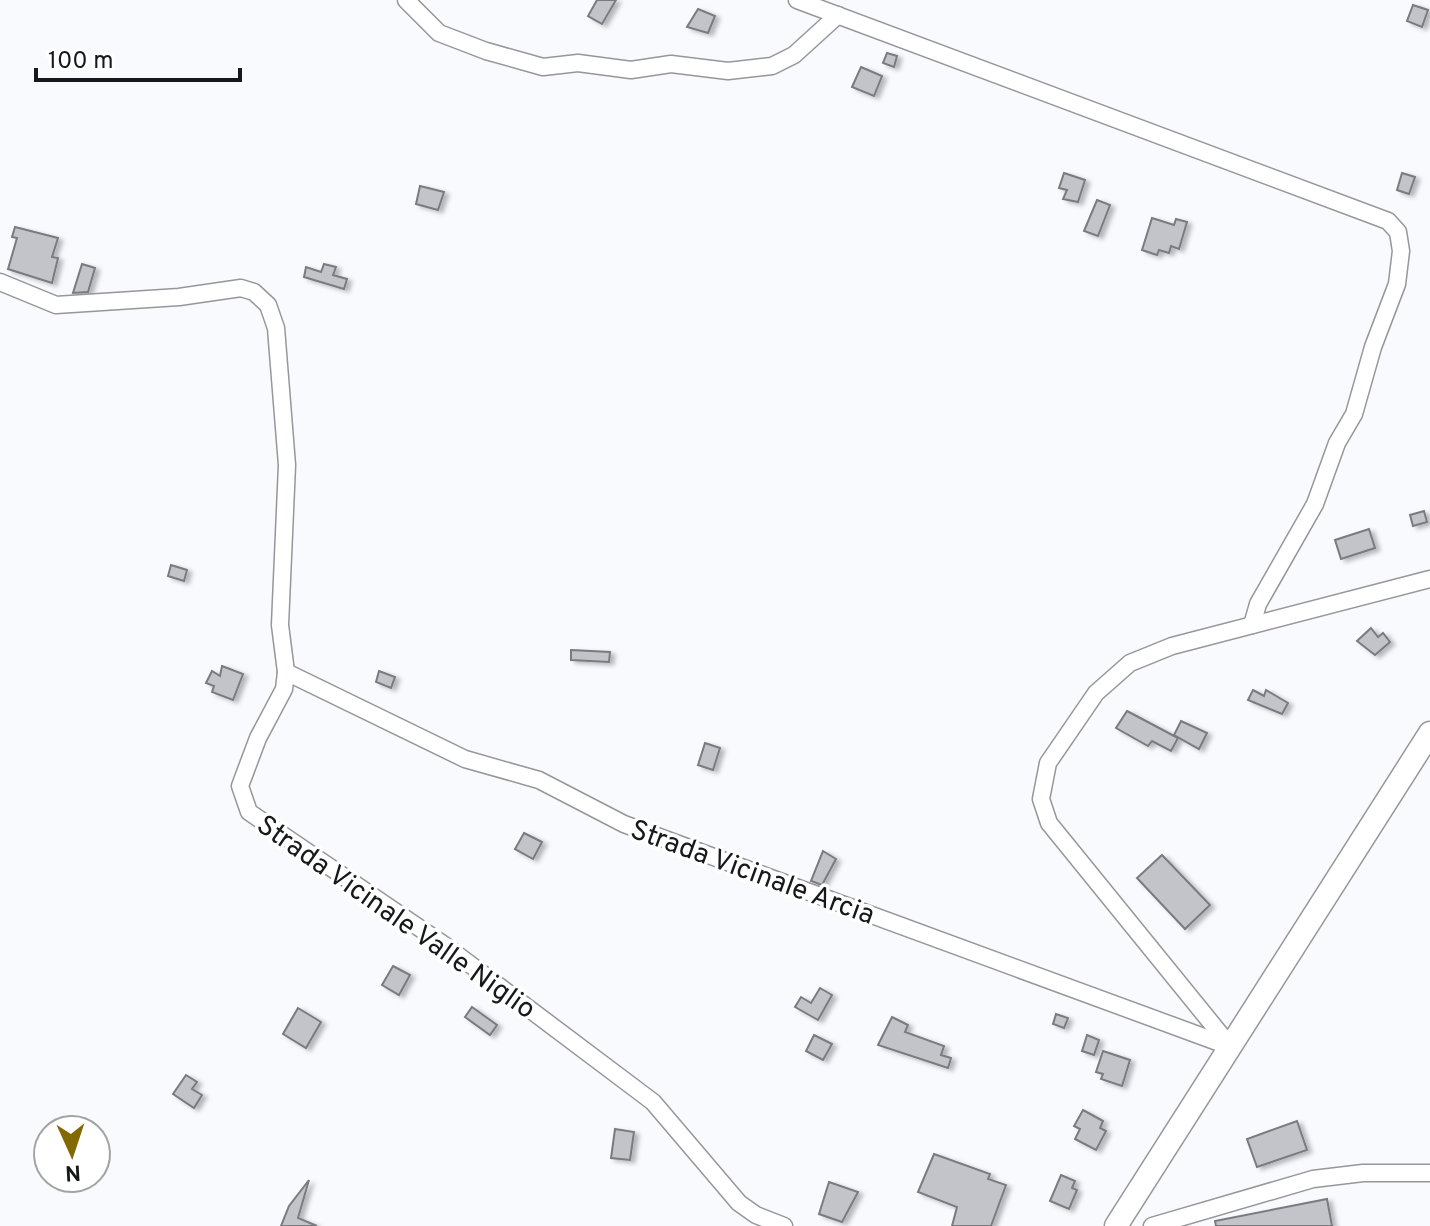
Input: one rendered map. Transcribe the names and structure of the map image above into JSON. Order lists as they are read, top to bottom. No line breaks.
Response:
{"streets":{"street":["Strada Vicinale Arcia","Strada Vicinale Valle Niglio"]},"crossings":[["Strada Vicinale Arcia","Strada Vicinale Valle Niglio"]],"scale_bar":"100 m","north":"bottom"}
